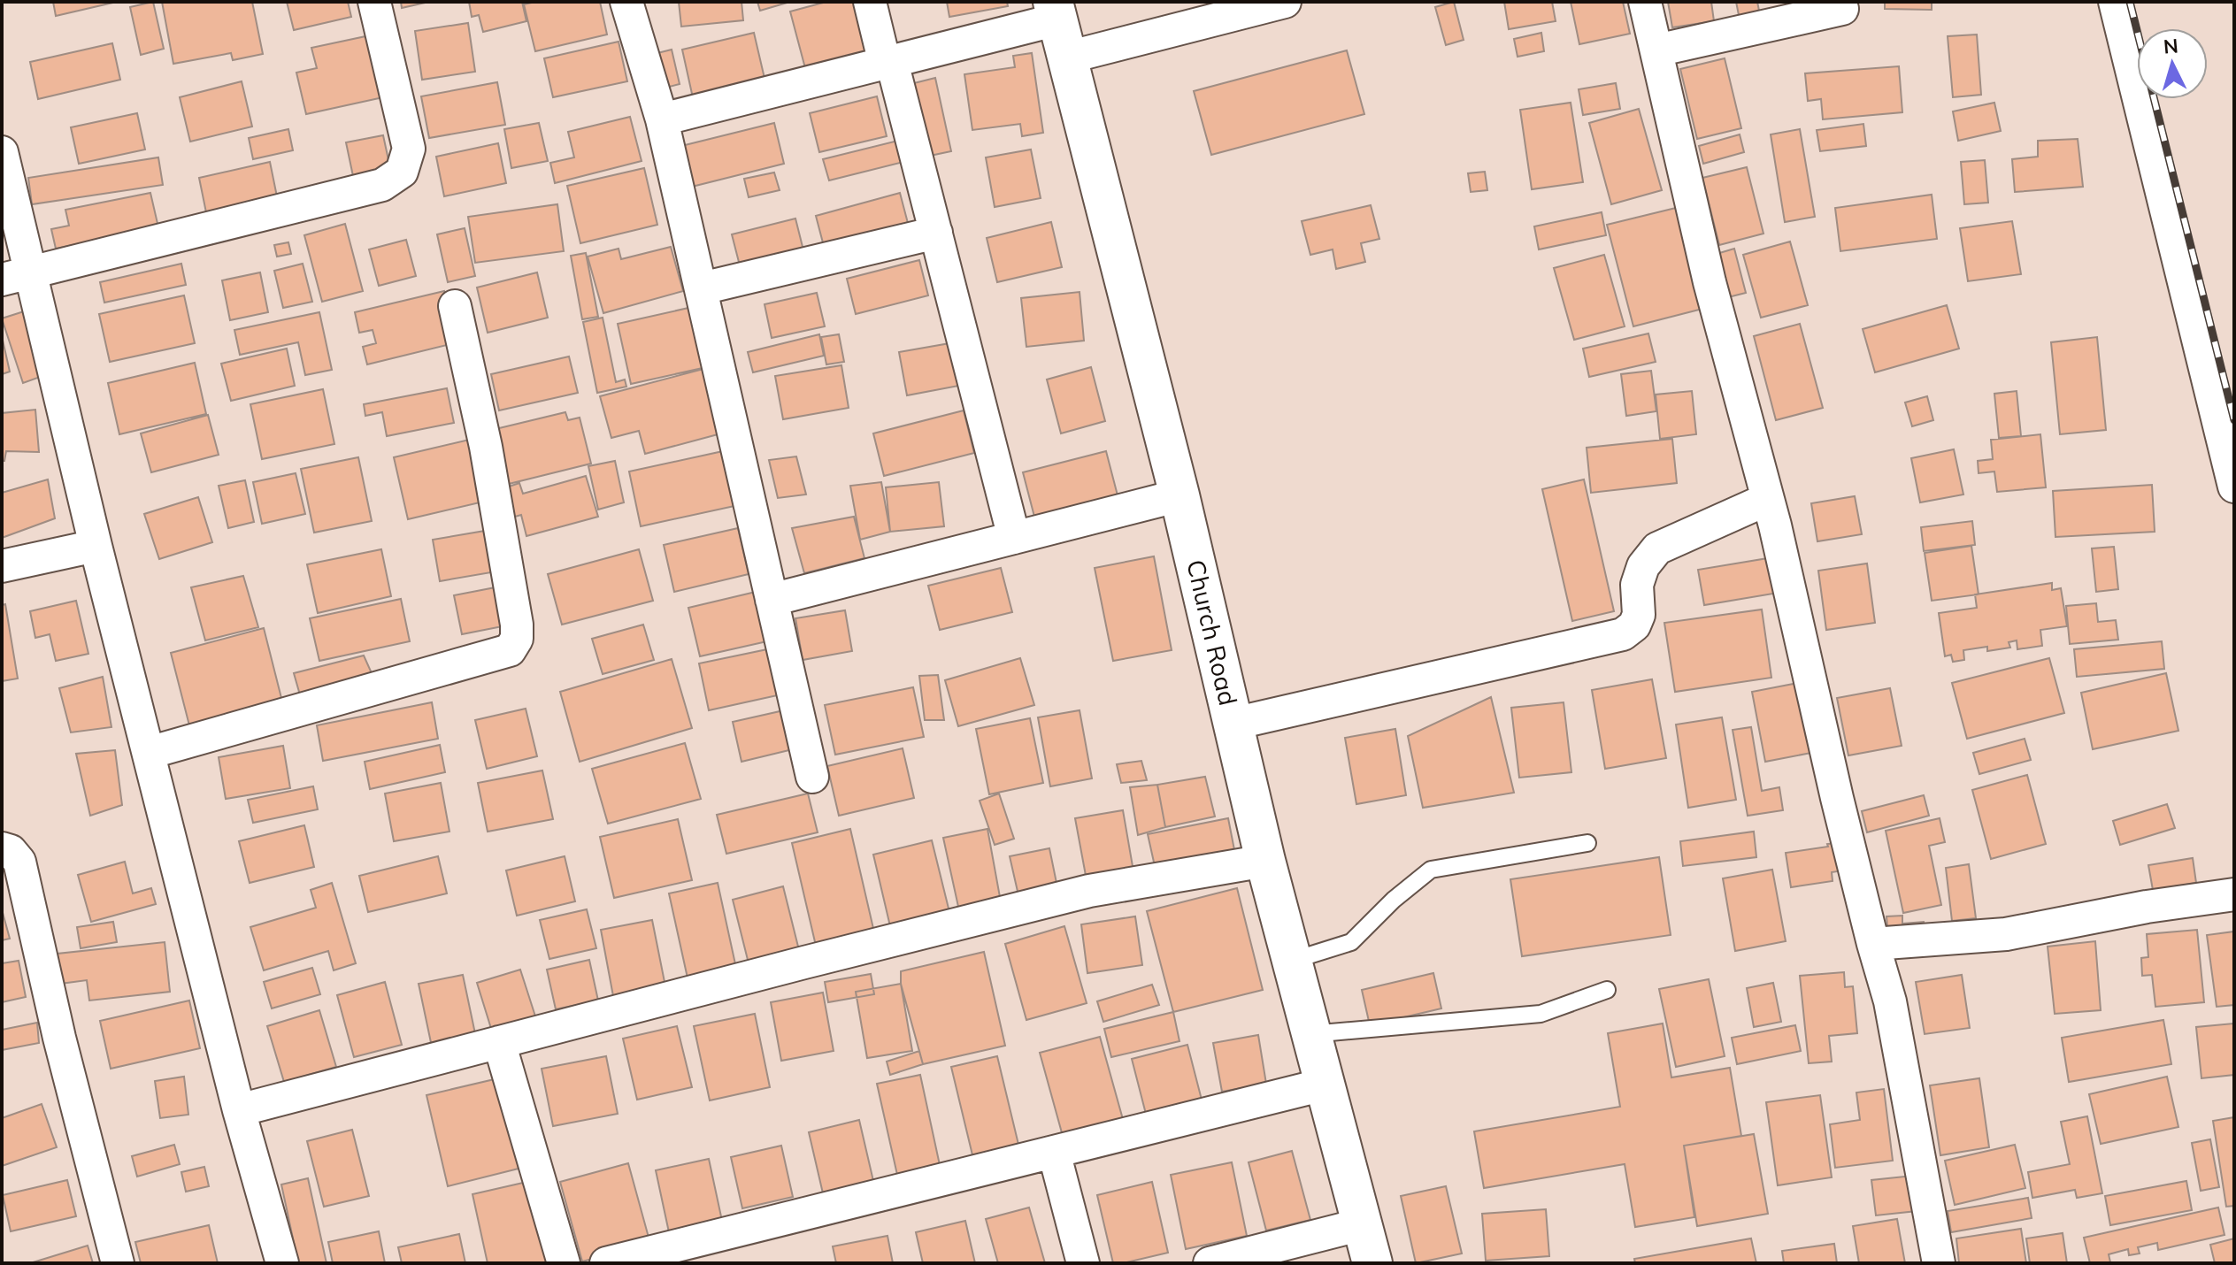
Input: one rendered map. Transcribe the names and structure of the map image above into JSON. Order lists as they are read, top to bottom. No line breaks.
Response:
{"streets":{"street":["Church Road"]},"north":"top"}
